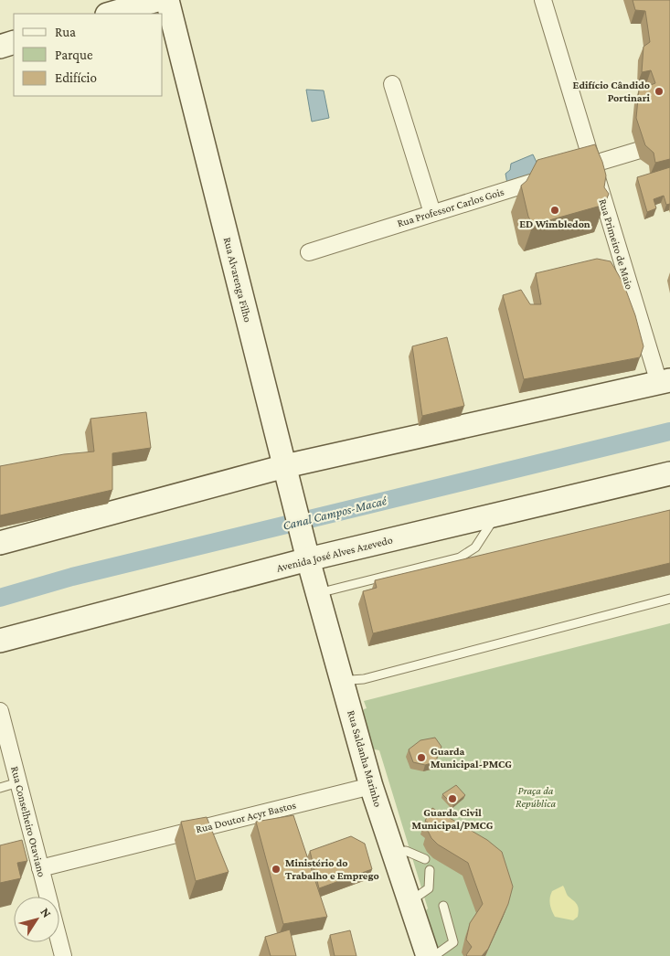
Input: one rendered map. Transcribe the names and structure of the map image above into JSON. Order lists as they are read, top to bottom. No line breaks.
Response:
{"streets":{"main road":["Rua Alvarenga Filho","Avenida José Alves Azevedo","Rua Saldanha Marinho"],"street":["Rua Professor Carlos Gois","Rua Primeiro de Maio","Rua Doutor Acyr Bastos","Rua Conselheiro Otaviano"]},"crossings":[["Rua Alvarenga Filho","Avenida José Alves Azevedo"],["Rua Alvarenga Filho","Rua Saldanha Marinho"],["Avenida José Alves Azevedo","Rua Saldanha Marinho"],["Rua Saldanha Marinho","Rua Doutor Acyr Bastos"],["Rua Doutor Acyr Bastos","Rua Conselheiro Otaviano"]],"water":["Canal Campos-Macaé"],"parks":["Praça da República"],"places":["Edifício Cândido Portinari","ED Wimbledon","Guarda Municipal-PMCG","Guarda Civil Municipal/PMCG","Ministério do Trabalho e Emprego"],"legend":["Rua","Parque","Edifício"],"north":"top right"}
